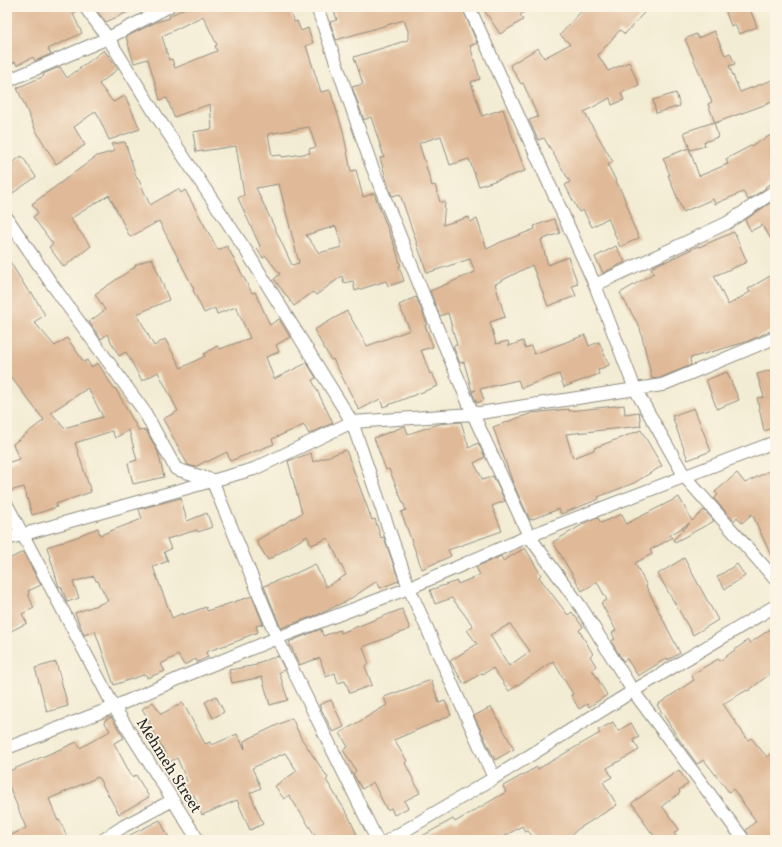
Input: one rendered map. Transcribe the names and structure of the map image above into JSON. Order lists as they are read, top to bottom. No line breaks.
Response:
{"streets":{"street":["Mehmeh Street"]}}
